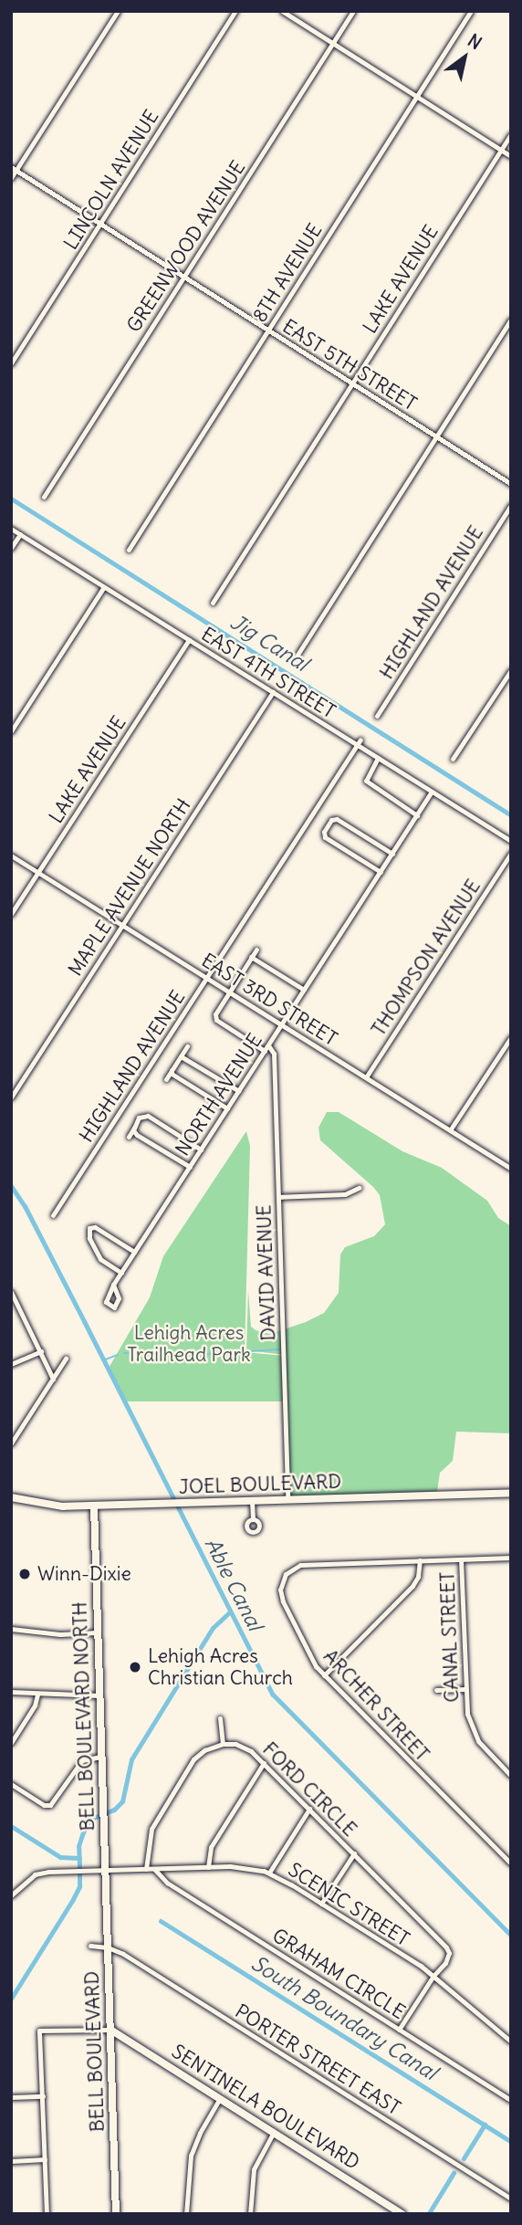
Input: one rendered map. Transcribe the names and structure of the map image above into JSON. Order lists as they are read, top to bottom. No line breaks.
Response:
{"streets":{"street":["LINCOLN AVENUE","GREENWOOD AVENUE","8TH AVENUE","LAKE AVENUE","EAST 5TH STREET","HIGHLAND AVENUE","EAST 4TH STREET","MAPLE AVENUE NORTH","THOMPSON AVENUE","EAST 3RD STREET","NORTH AVENUE","DAVID AVENUE","JOEL BOULEVARD","CANAL STREET","ARCHER STREET","BELL BOULEVARD NORTH","FORD CIRCLE","SCENIC STREET","GRAHAM CIRCLE","BELL BOULEVARD","PORTER STREET EAST","SENTINELA BOULEVARD"]},"crossings":[["LINCOLN AVENUE","EAST 5TH STREET"],["GREENWOOD AVENUE","EAST 5TH STREET"],["8TH AVENUE","EAST 5TH STREET"],["LAKE AVENUE","EAST 5TH STREET"],["LAKE AVENUE","EAST 4TH STREET"],["LAKE AVENUE","EAST 3RD STREET"],["HIGHLAND AVENUE","EAST 4TH STREET"],["HIGHLAND AVENUE","EAST 3RD STREET"],["EAST 4TH STREET","MAPLE AVENUE NORTH"],["EAST 4TH STREET","NORTH AVENUE"],["MAPLE AVENUE NORTH","EAST 3RD STREET"],["THOMPSON AVENUE","EAST 3RD STREET"],["EAST 3RD STREET","NORTH AVENUE"],["NORTH AVENUE","DAVID AVENUE"],["DAVID AVENUE","JOEL BOULEVARD"],["JOEL BOULEVARD","BELL BOULEVARD NORTH"],["CANAL STREET","ARCHER STREET"],["BELL BOULEVARD NORTH","SCENIC STREET"],["BELL BOULEVARD NORTH","BELL BOULEVARD"],["FORD CIRCLE","SCENIC STREET"],["SCENIC STREET","GRAHAM CIRCLE"],["BELL BOULEVARD","PORTER STREET EAST"],["BELL BOULEVARD","SENTINELA BOULEVARD"]],"water":["Jig Canal","Able Canal","South Boundary Canal"],"parks":["Lehigh Acres Trailhead Park"],"places":["Winn-Dixie","Lehigh Acres Christian Church"],"north":"top right"}
